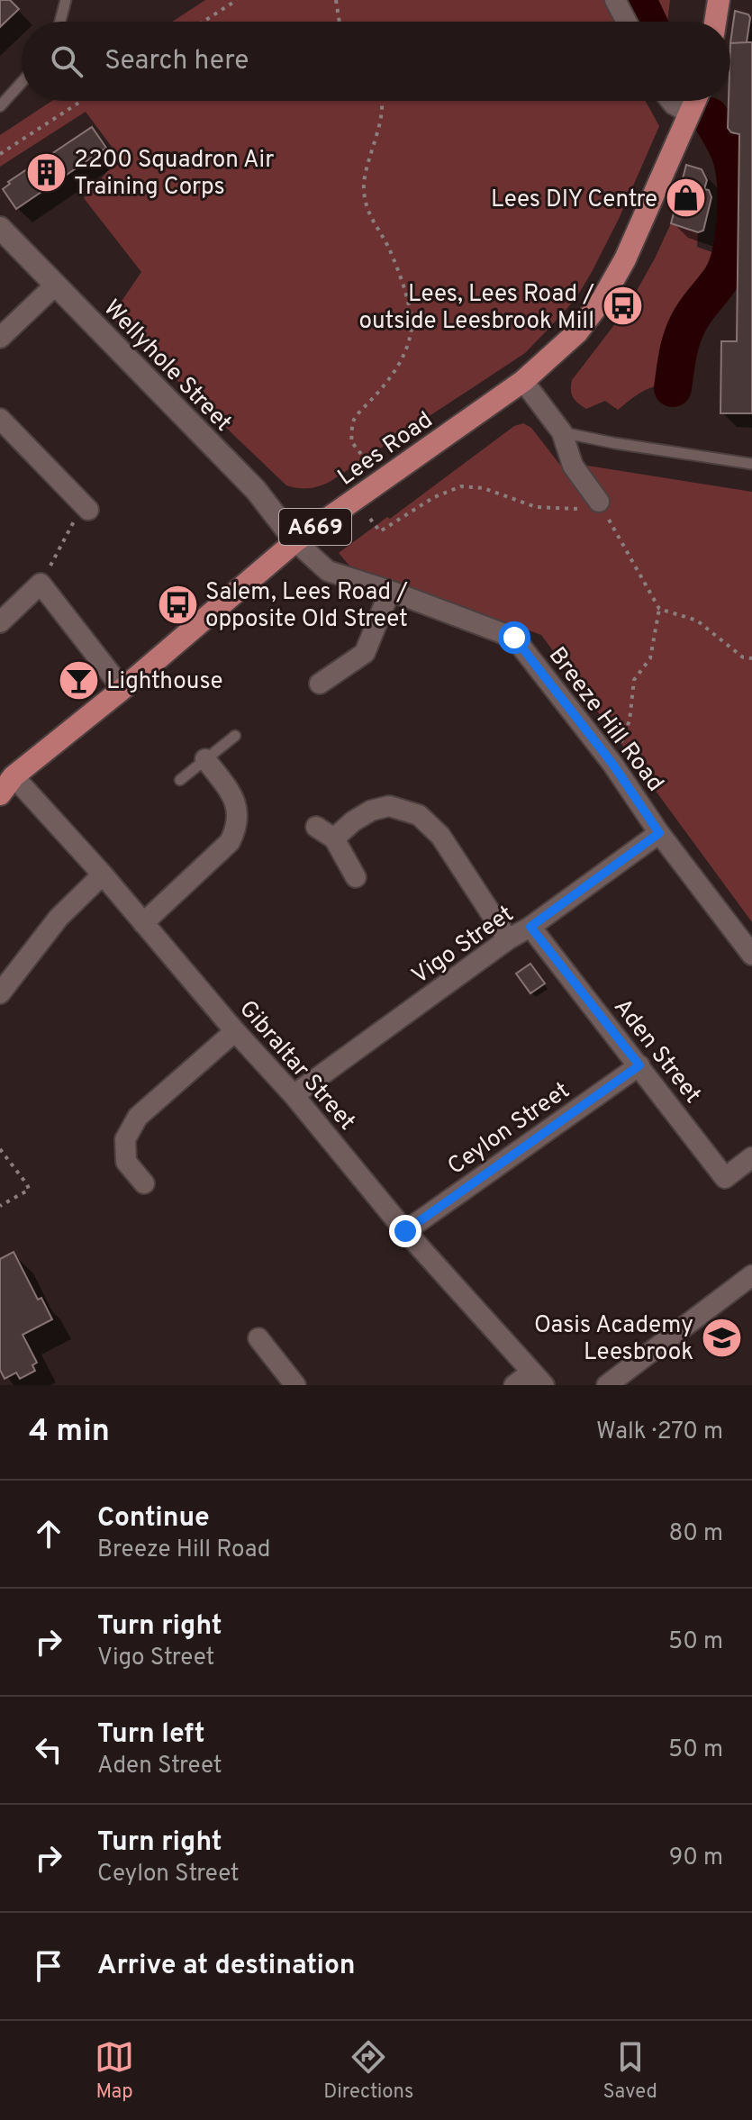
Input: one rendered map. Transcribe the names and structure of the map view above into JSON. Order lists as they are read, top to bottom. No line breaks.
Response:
{"streets":{"main road":["Lees Road","A669"],"street":["Wellyhole Street","Breeze Hill Road","Vigo Street","Aden Street","Gibraltar Street","Ceylon Street"]},"crossings":[["Wellyhole Street","Lees Road"],["Wellyhole Street","Breeze Hill Road"],["Lees Road","A669"],["Lees Road","Breeze Hill Road"],["Lees Road","Gibraltar Street"],["Breeze Hill Road","Vigo Street"],["Vigo Street","Aden Street"],["Vigo Street","Gibraltar Street"],["Aden Street","Ceylon Street"],["Gibraltar Street","Ceylon Street"]],"places":{"building":["2200 Squadron Air Training Corps"],"shop":["Lees DIY Centre"],"bus stop":["Lees, Lees Road / outside Leesbrook Mill","Salem, Lees Road / opposite Old Street"],"bar":["Lighthouse"],"school or university":["Oasis Academy Leesbrook"]},"page":{"search":"Search here","heading":["4 min","Walk · 270 m"],"list":[["Continue","Breeze Hill Road","80 m"],["Turn right","Vigo Street","50 m"],["Turn left","Aden Street","50 m"],["Turn right","Ceylon Street","90 m"],"Arrive at destination"],"nav":["Map","Directions","Saved"]}}
